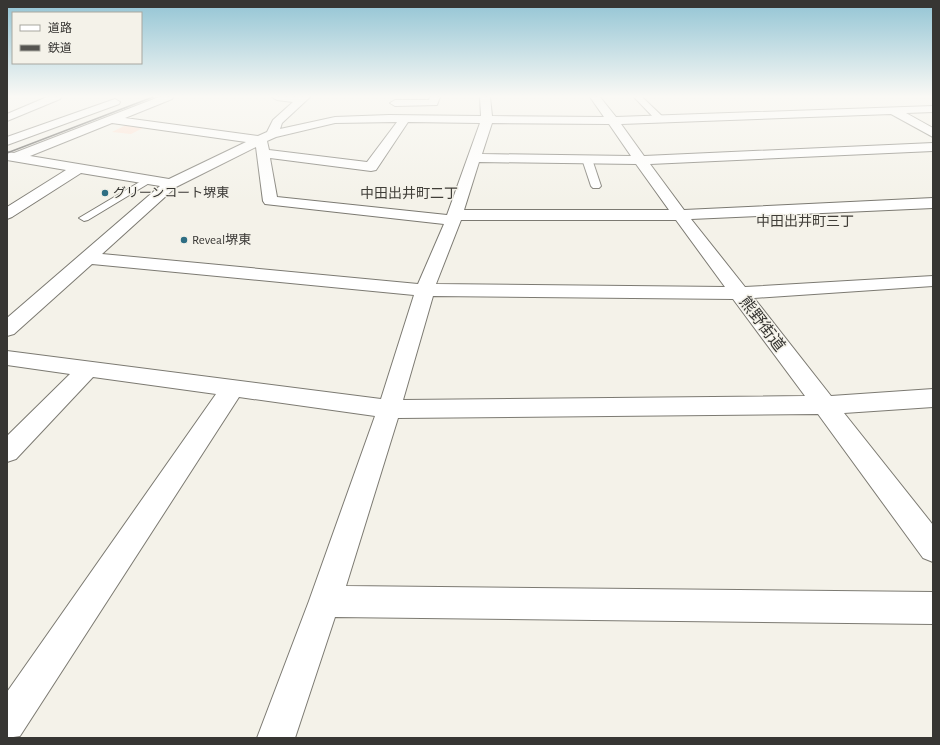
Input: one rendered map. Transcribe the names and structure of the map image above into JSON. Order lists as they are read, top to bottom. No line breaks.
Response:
{"streets":{"street":["熊野街道"]},"districts":["中田出井町二丁","中田出井町三丁"],"places":["グリーンコート堺東","Reveal堺東"],"legend":["道路","鉄道"]}
